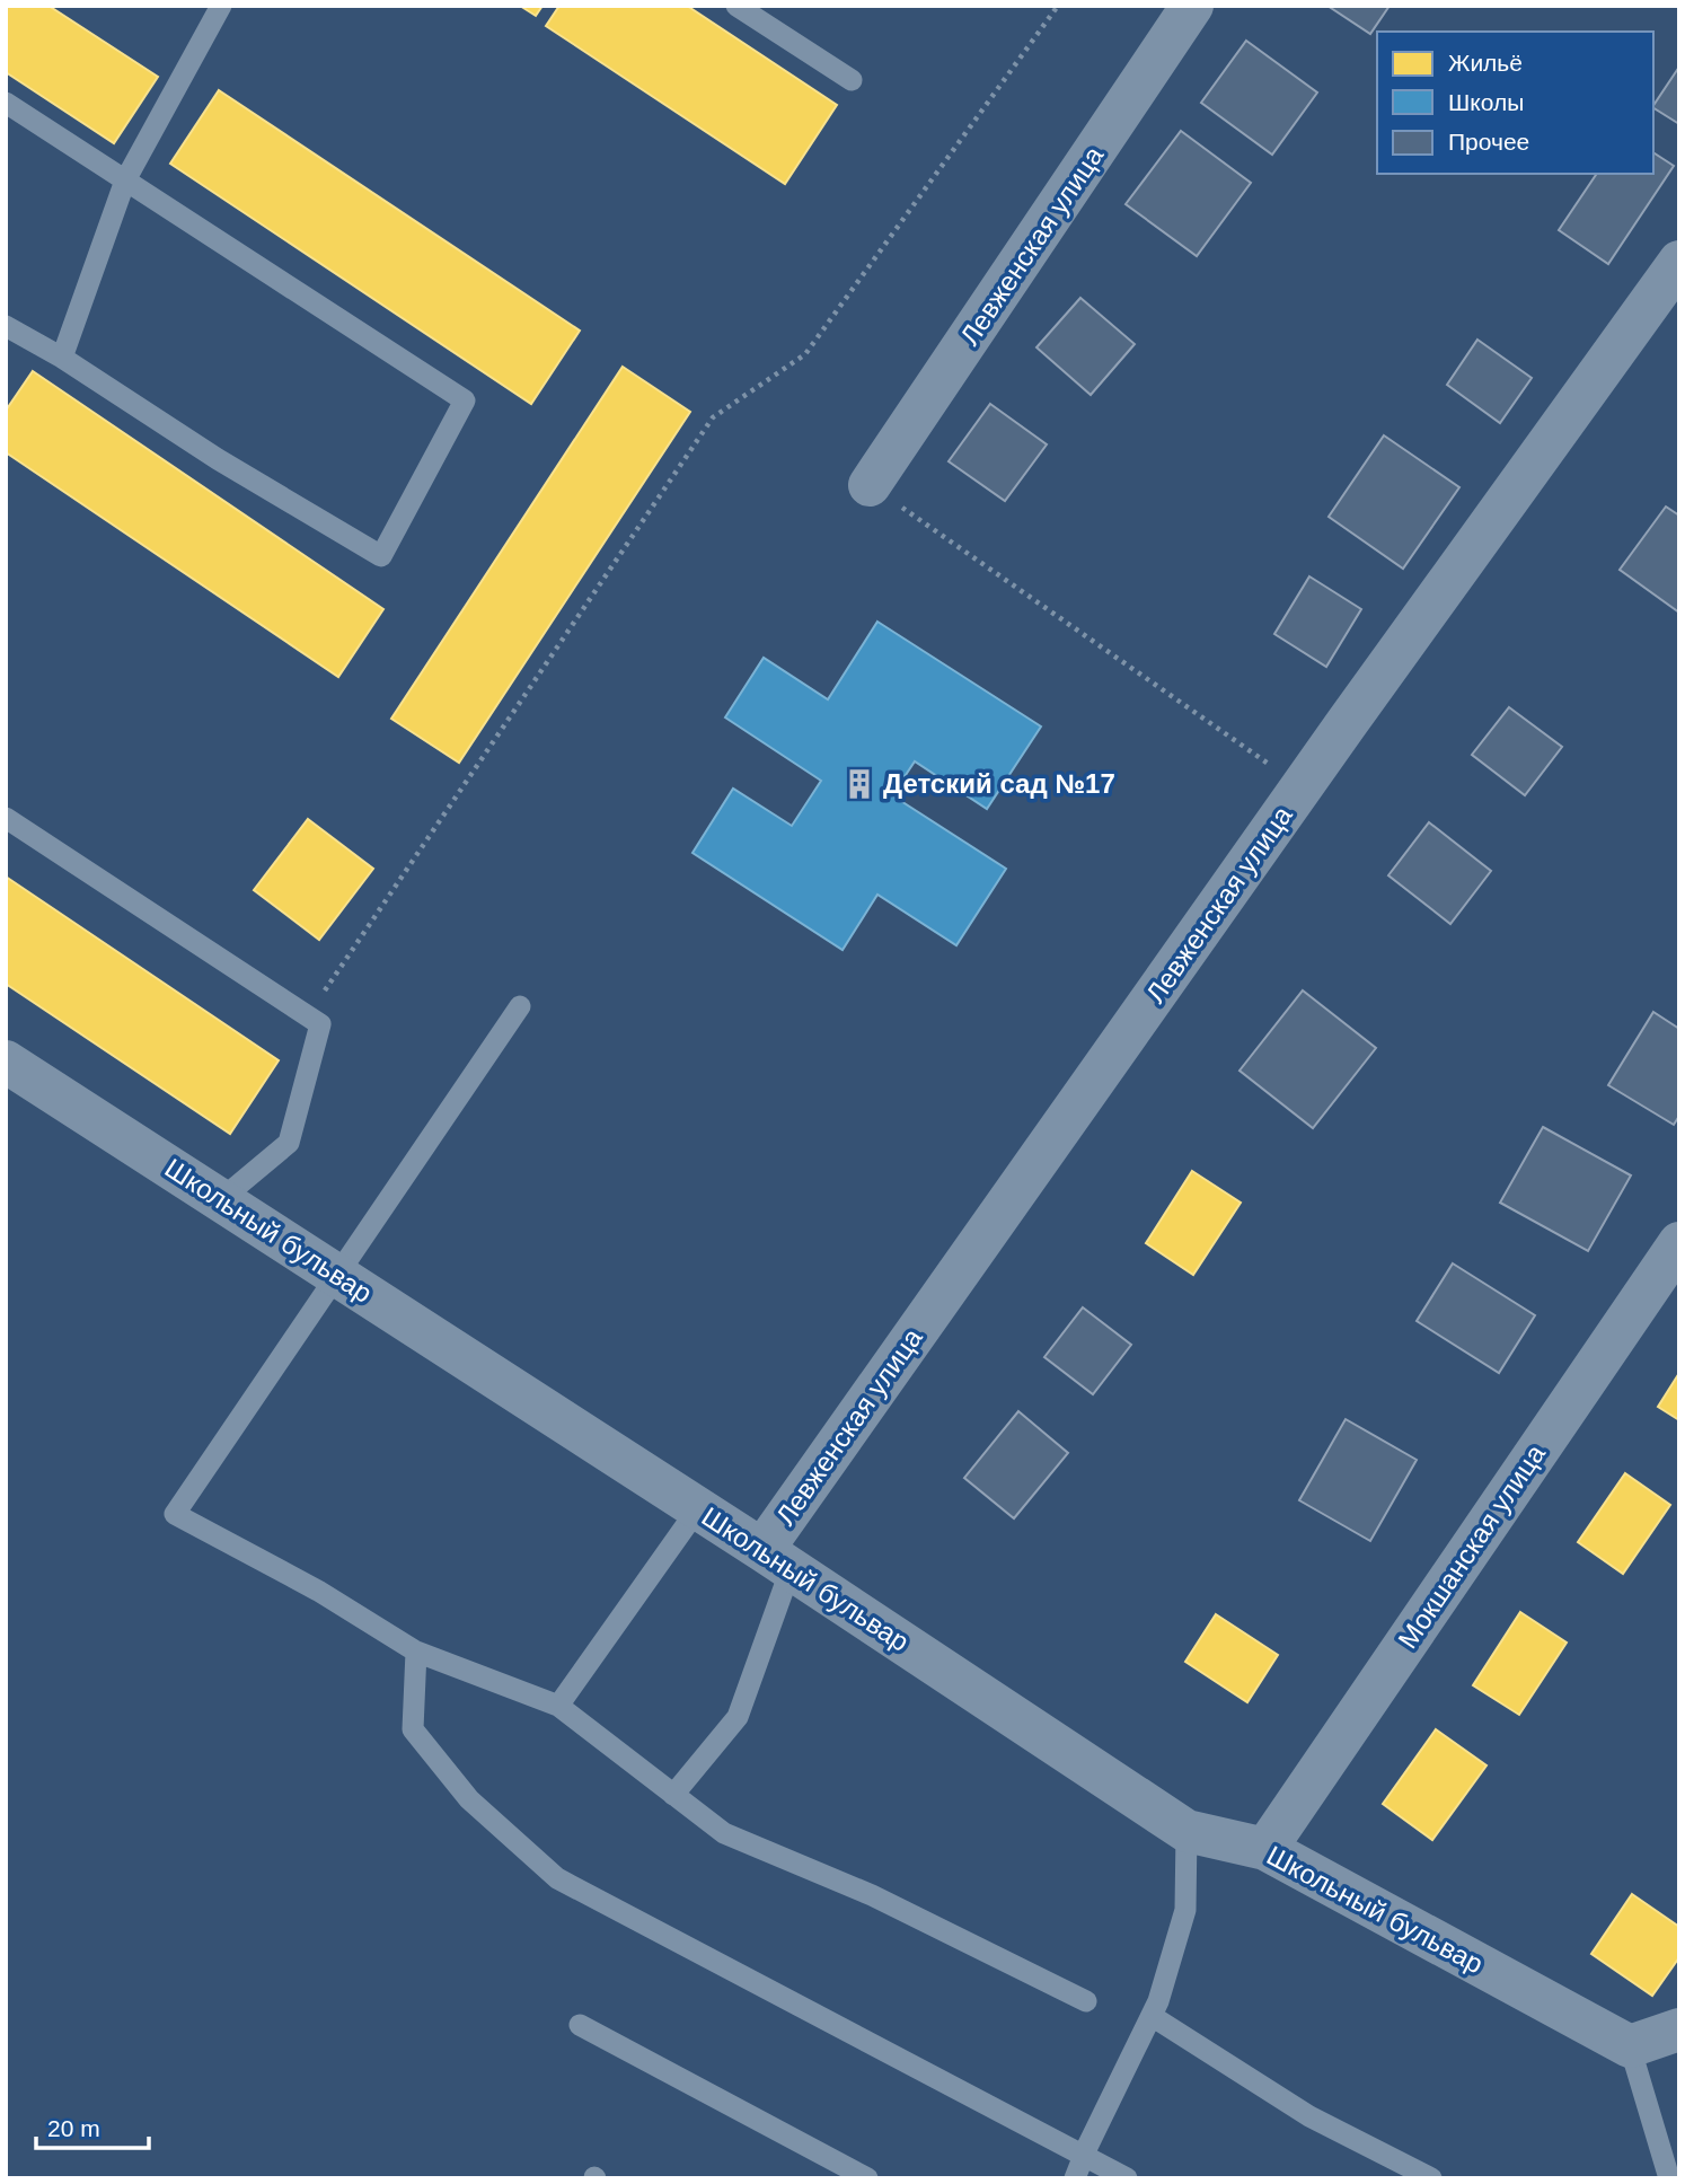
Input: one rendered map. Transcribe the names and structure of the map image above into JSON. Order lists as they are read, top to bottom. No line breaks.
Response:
{"streets":{"street":["Левженская улица","Школьный бульвар","Мокшанская улица"]},"crossings":[["Левженская улица","Школьный бульвар"],["Школьный бульвар","Мокшанская улица"]],"places":{"building":["Детский сад №17"]},"legend":["Жильё","Школы","Прочее"],"scale_bar":"20 m"}
